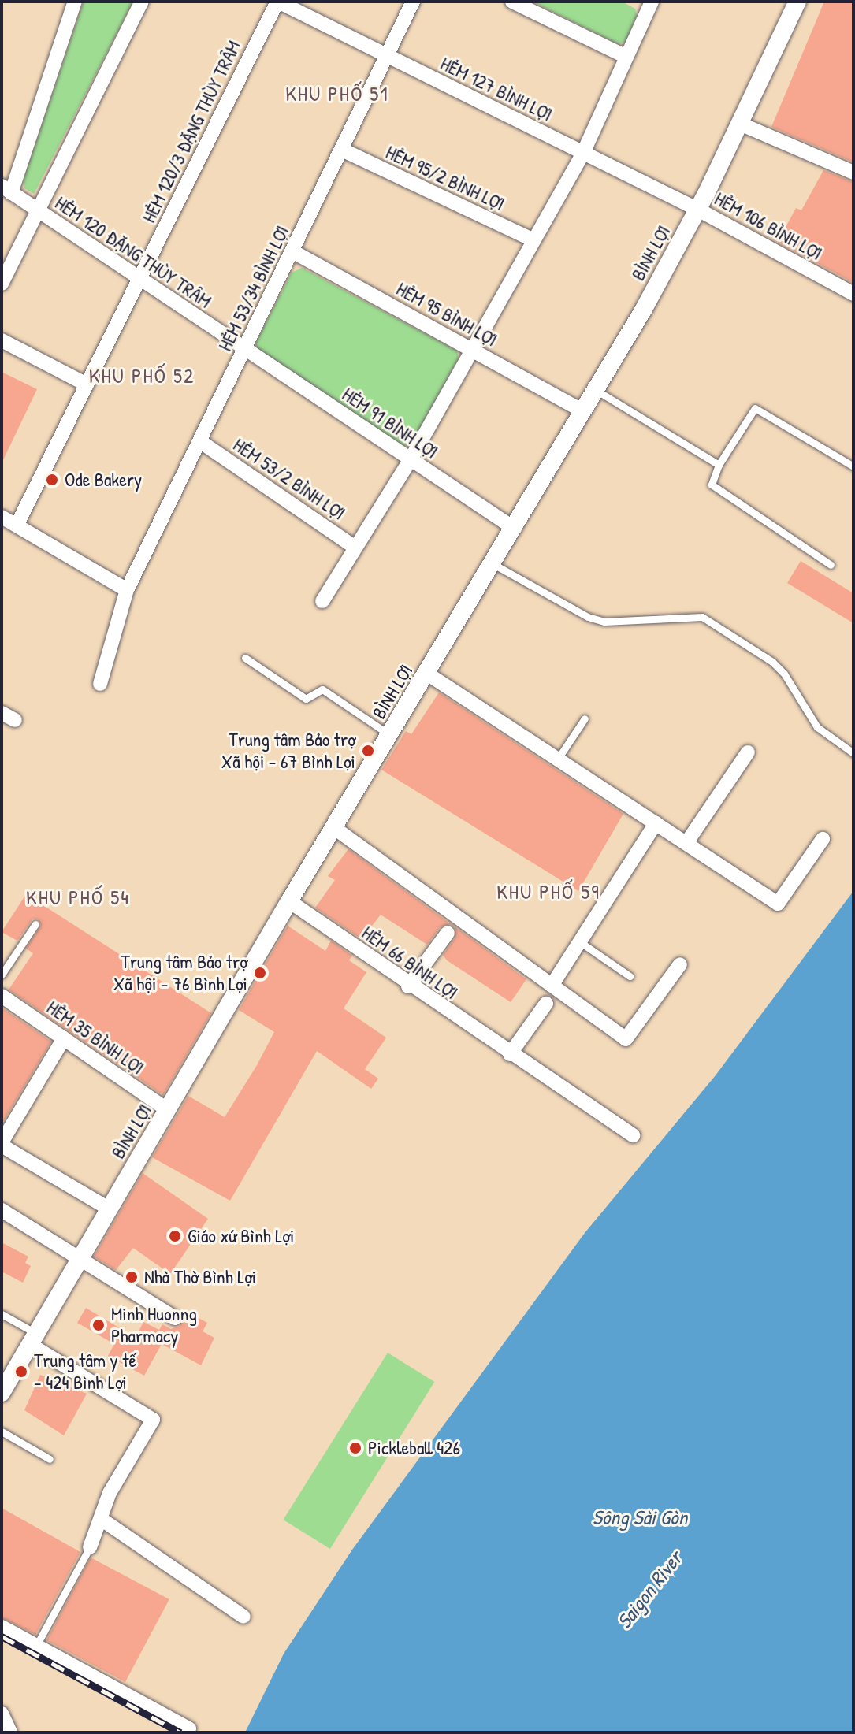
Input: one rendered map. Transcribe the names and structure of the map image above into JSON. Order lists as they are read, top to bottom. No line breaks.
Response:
{"streets":{"street":["HẺM 127 BÌNH LỢI","HẺM 120/3 ĐẶNG THÙY TRÂM","HẺM 95/2 BÌNH LỢI","HẺM 106 BÌNH LỢI","HẺM 120 ĐẶNG THÙY TRÂM","BÌNH LỢI","HẺM 53/34 BÌNH LỢI","HẺM 95 BÌNH LỢI","HẺM 91 BÌNH LỢI","HẺM 53/2 BÌNH LỢI","HẺM 66 BÌNH LỢI","HẺM 35 BÌNH LỢI"]},"crossings":[["HẺM 127 BÌNH LỢI","HẺM 120/3 ĐẶNG THÙY TRÂM"],["HẺM 127 BÌNH LỢI","HẺM 106 BÌNH LỢI"],["HẺM 127 BÌNH LỢI","BÌNH LỢI"],["HẺM 127 BÌNH LỢI","HẺM 53/34 BÌNH LỢI"],["HẺM 120/3 ĐẶNG THÙY TRÂM","HẺM 120 ĐẶNG THÙY TRÂM"],["HẺM 95/2 BÌNH LỢI","HẺM 53/34 BÌNH LỢI"],["HẺM 106 BÌNH LỢI","BÌNH LỢI"],["HẺM 120 ĐẶNG THÙY TRÂM","HẺM 53/34 BÌNH LỢI"],["HẺM 120 ĐẶNG THÙY TRÂM","HẺM 91 BÌNH LỢI"],["BÌNH LỢI","HẺM 95 BÌNH LỢI"],["BÌNH LỢI","HẺM 91 BÌNH LỢI"],["BÌNH LỢI","HẺM 66 BÌNH LỢI"],["BÌNH LỢI","HẺM 35 BÌNH LỢI"],["HẺM 53/34 BÌNH LỢI","HẺM 95 BÌNH LỢI"],["HẺM 53/34 BÌNH LỢI","HẺM 91 BÌNH LỢI"],["HẺM 53/34 BÌNH LỢI","HẺM 53/2 BÌNH LỢI"],["HẺM 95 BÌNH LỢI","HẺM 53/2 BÌNH LỢI"],["HẺM 91 BÌNH LỢI","HẺM 53/2 BÌNH LỢI"]],"districts":["KHU PHỐ 51","KHU PHỐ 52","KHU PHỐ 59","KHU PHỐ 54"],"water":["Sông Sài Gòn","Saigon River"],"places":["Ode Bakery","Trung tâm Bảo trợ Xã hội - 67 Bình Lợi","Trung tâm Bảo trợ Xã hội - 76 Bình Lợi","Giáo xứ Bình Lợi","Nhà Thờ Bình Lợi","Minh Huonng Pharmacy","Trung tâm y tế - 424 Bình Lợi","Pickleball 426"]}
